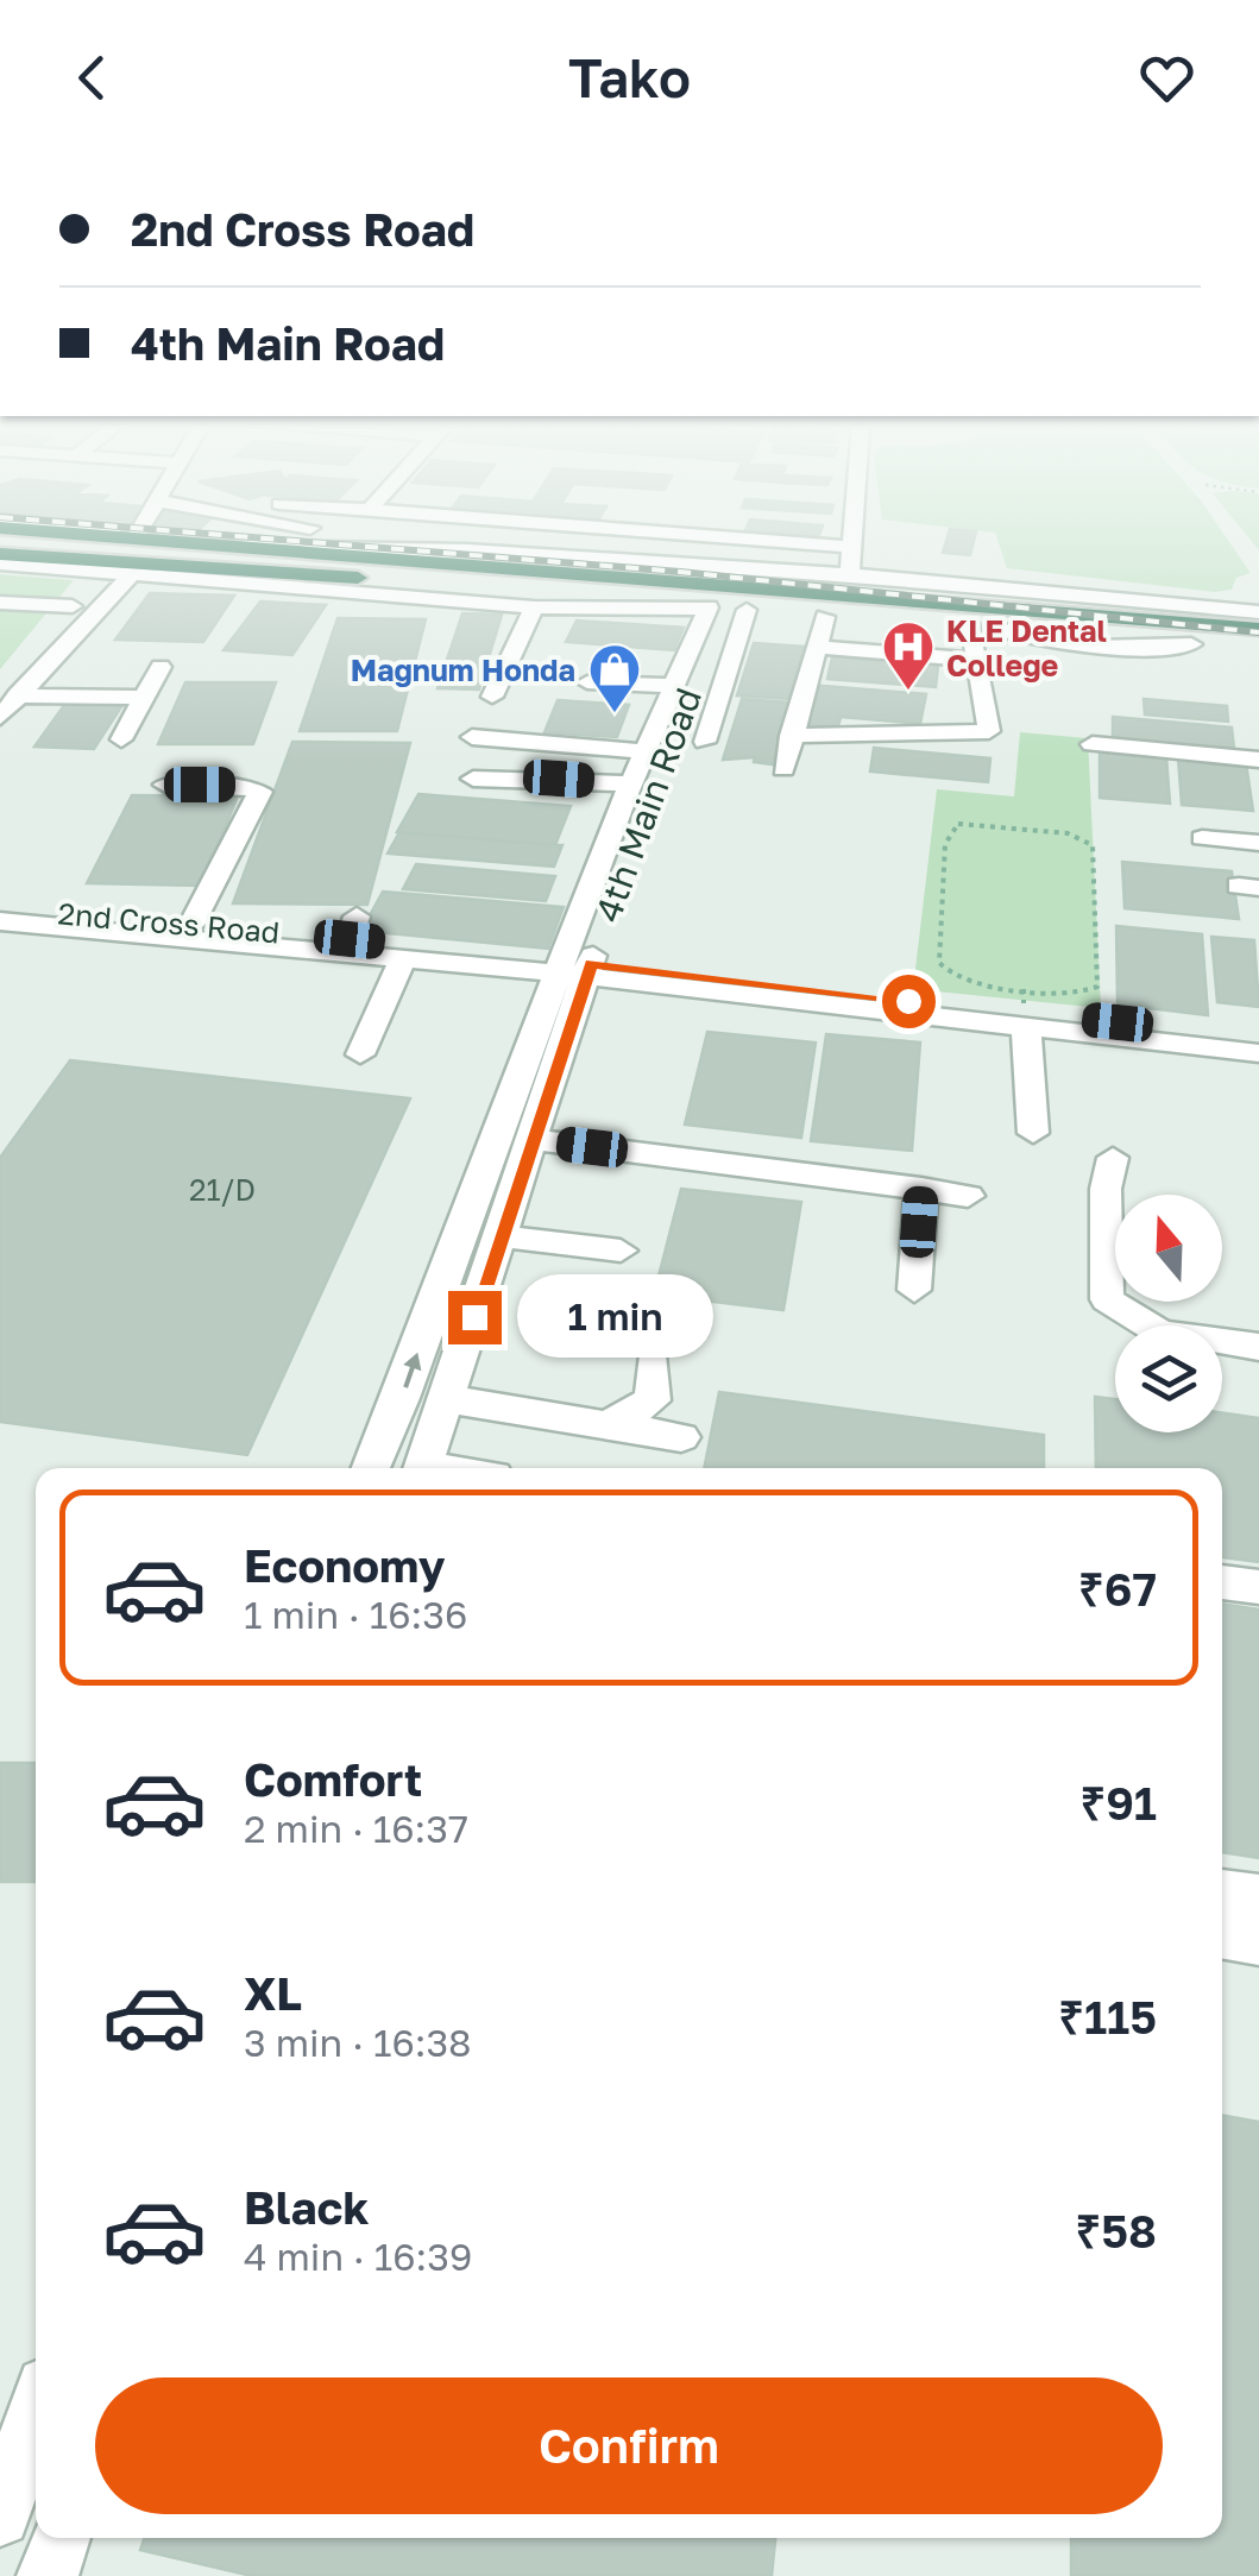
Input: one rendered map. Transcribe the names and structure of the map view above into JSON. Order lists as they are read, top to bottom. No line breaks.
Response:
{"streets":{"street":["4th Main Road","2nd Cross Road"]},"crossings":[["4th Main Road","2nd Cross Road"]],"places":{"hospital":["KLE Dental College"],"shop":["Magnum Honda"]},"house_numbers":["21/D"],"north":"top","page":{"header":"Tako","banner":["2nd Cross Road","4th Main Road"],"bubble":"1 min","list":[{"name":"Economy","note":"1 min · 16:36","value":"₹67"},{"name":"Comfort","note":"2 min · 16:37","value":"₹91"},{"name":"XL","note":"3 min · 16:38","value":"₹115"},{"name":"Black","note":"4 min · 16:39","value":"₹58"}],"buttons":"Confirm"}}
